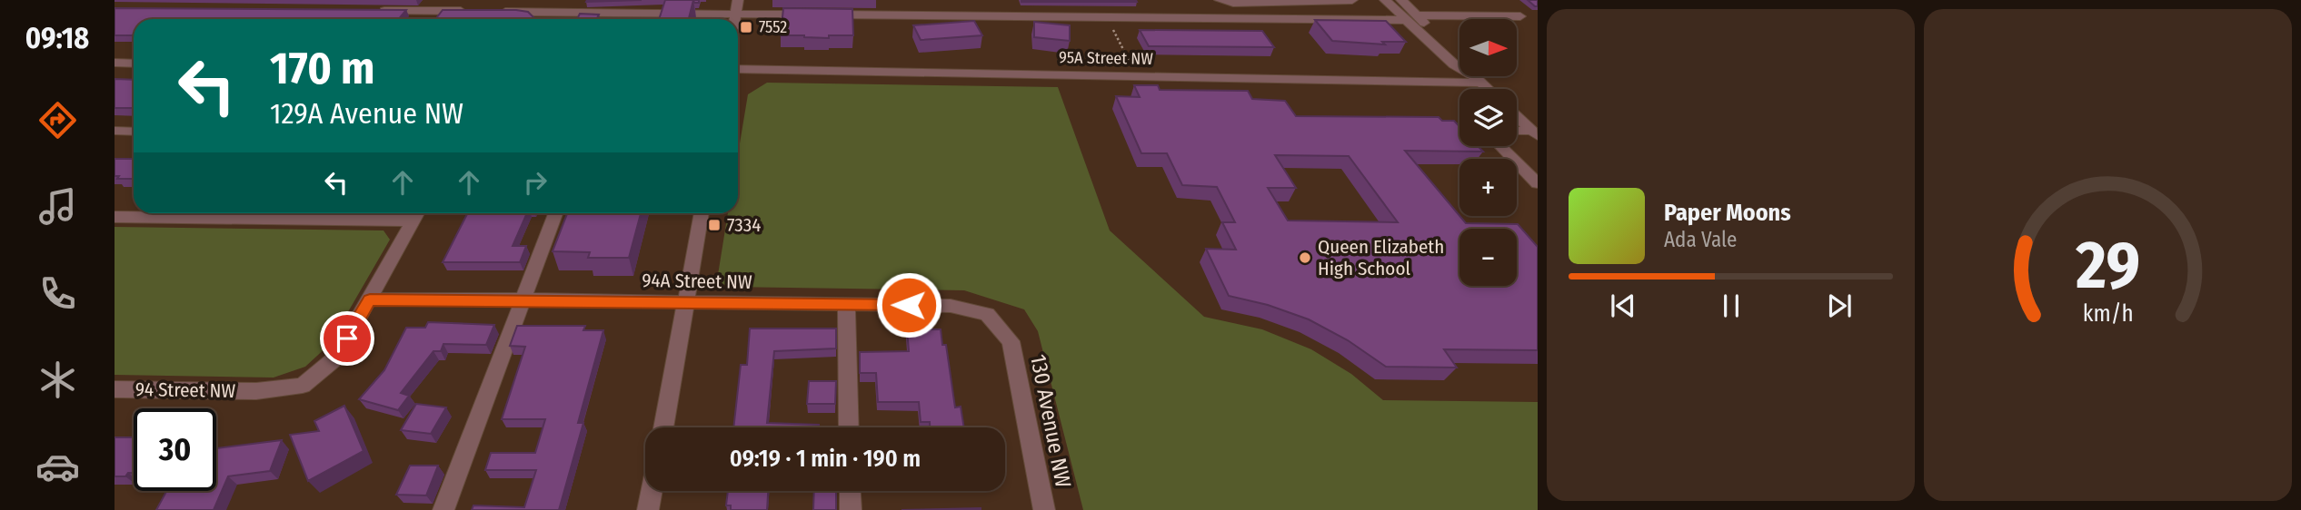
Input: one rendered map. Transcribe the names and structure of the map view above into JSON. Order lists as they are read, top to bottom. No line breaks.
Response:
{"streets":{"street":["95A Street NW","94A Street NW","94 Street NW","130 Avenue NW"]},"crossings":[["94A Street NW","94 Street NW"],["94A Street NW","130 Avenue NW"]],"places":{"transit":["7552","7334"],"other":["Queen Elizabeth High School"]},"north":"right","page":{"tabs":"09:18","map_buttons":["+","−"],"turn":["170 m","129A Avenue NW"],"song":["Paper Moons","Ada Vale"],"limit":"30","trip":"09:19 · 1 min · 190 m","gauge":["29","km/h"]}}
